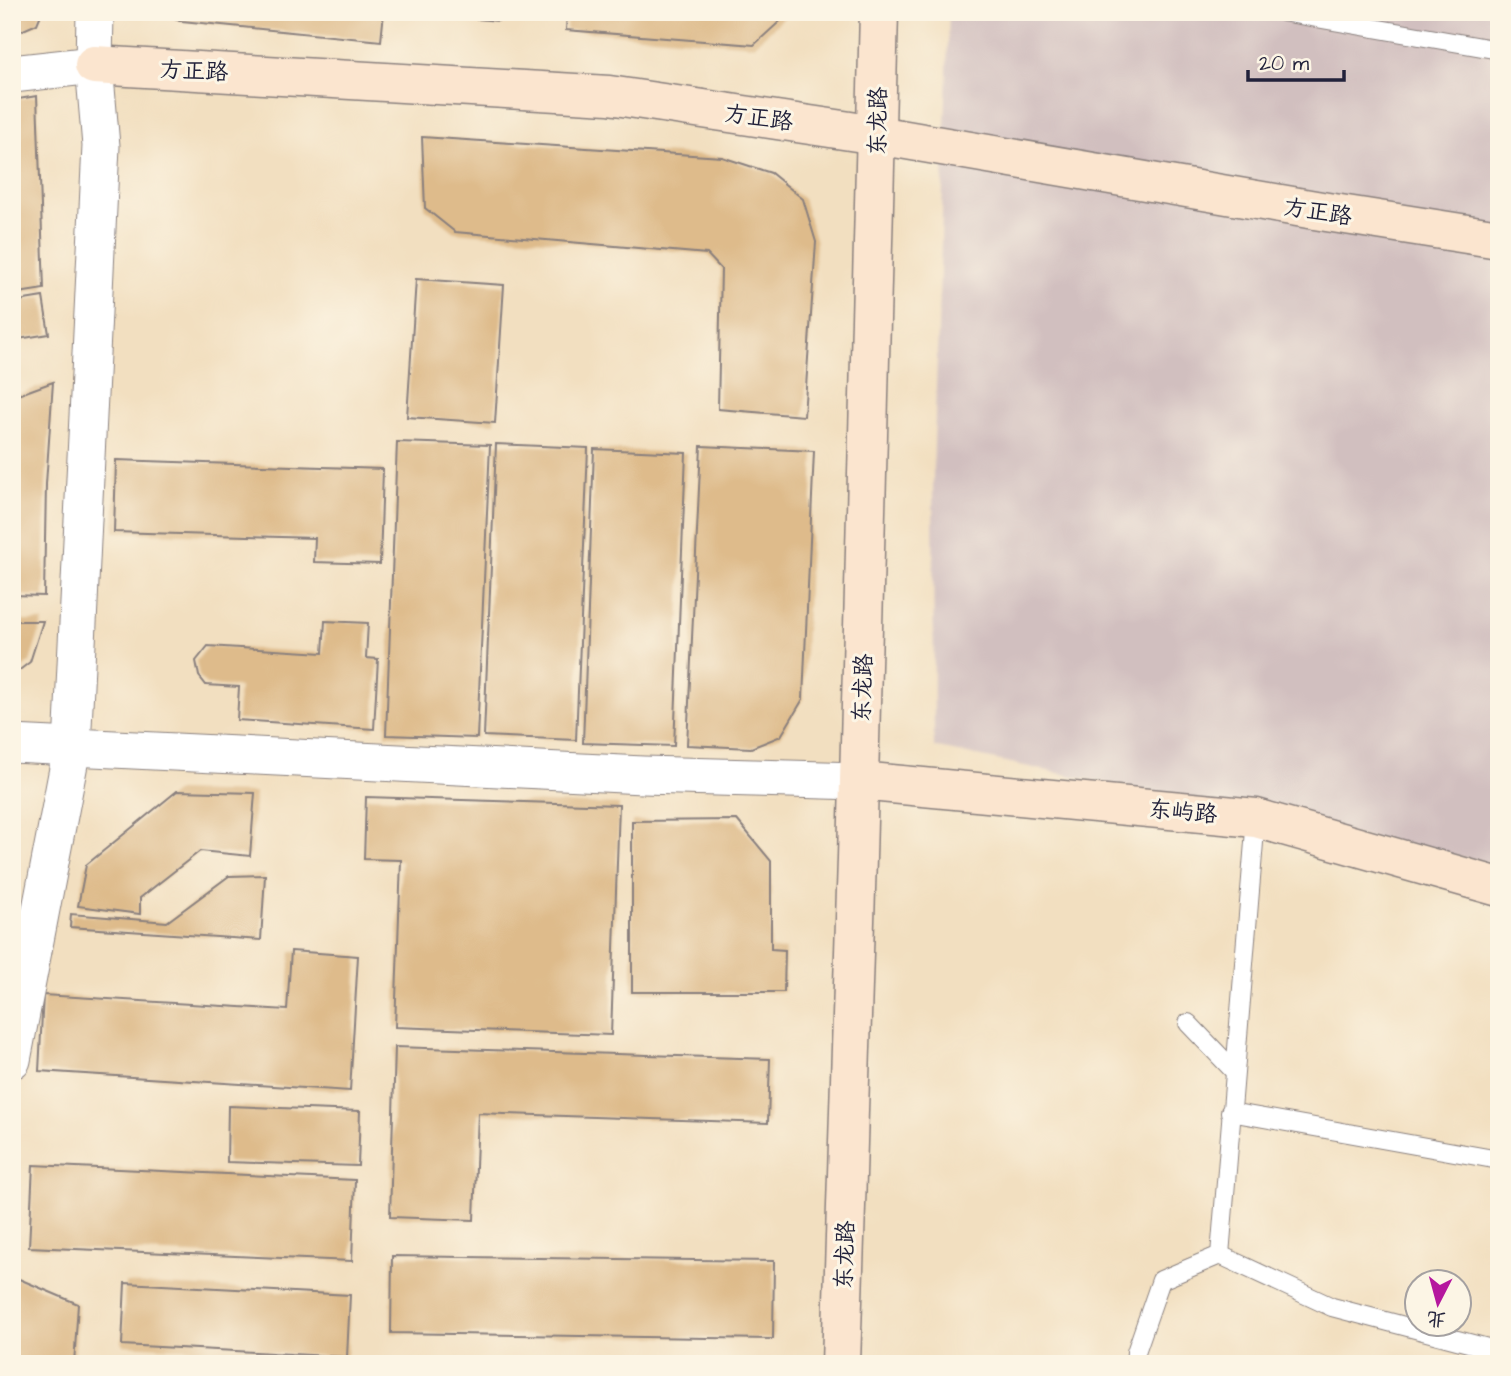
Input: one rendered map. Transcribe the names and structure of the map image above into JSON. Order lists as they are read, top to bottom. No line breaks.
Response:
{"streets":{"street":["方正路","东龙路","东屿路"]},"crossings":[["方正路","东龙路"],["东龙路","东屿路"]],"scale_bar":"20 m","north":"bottom"}
